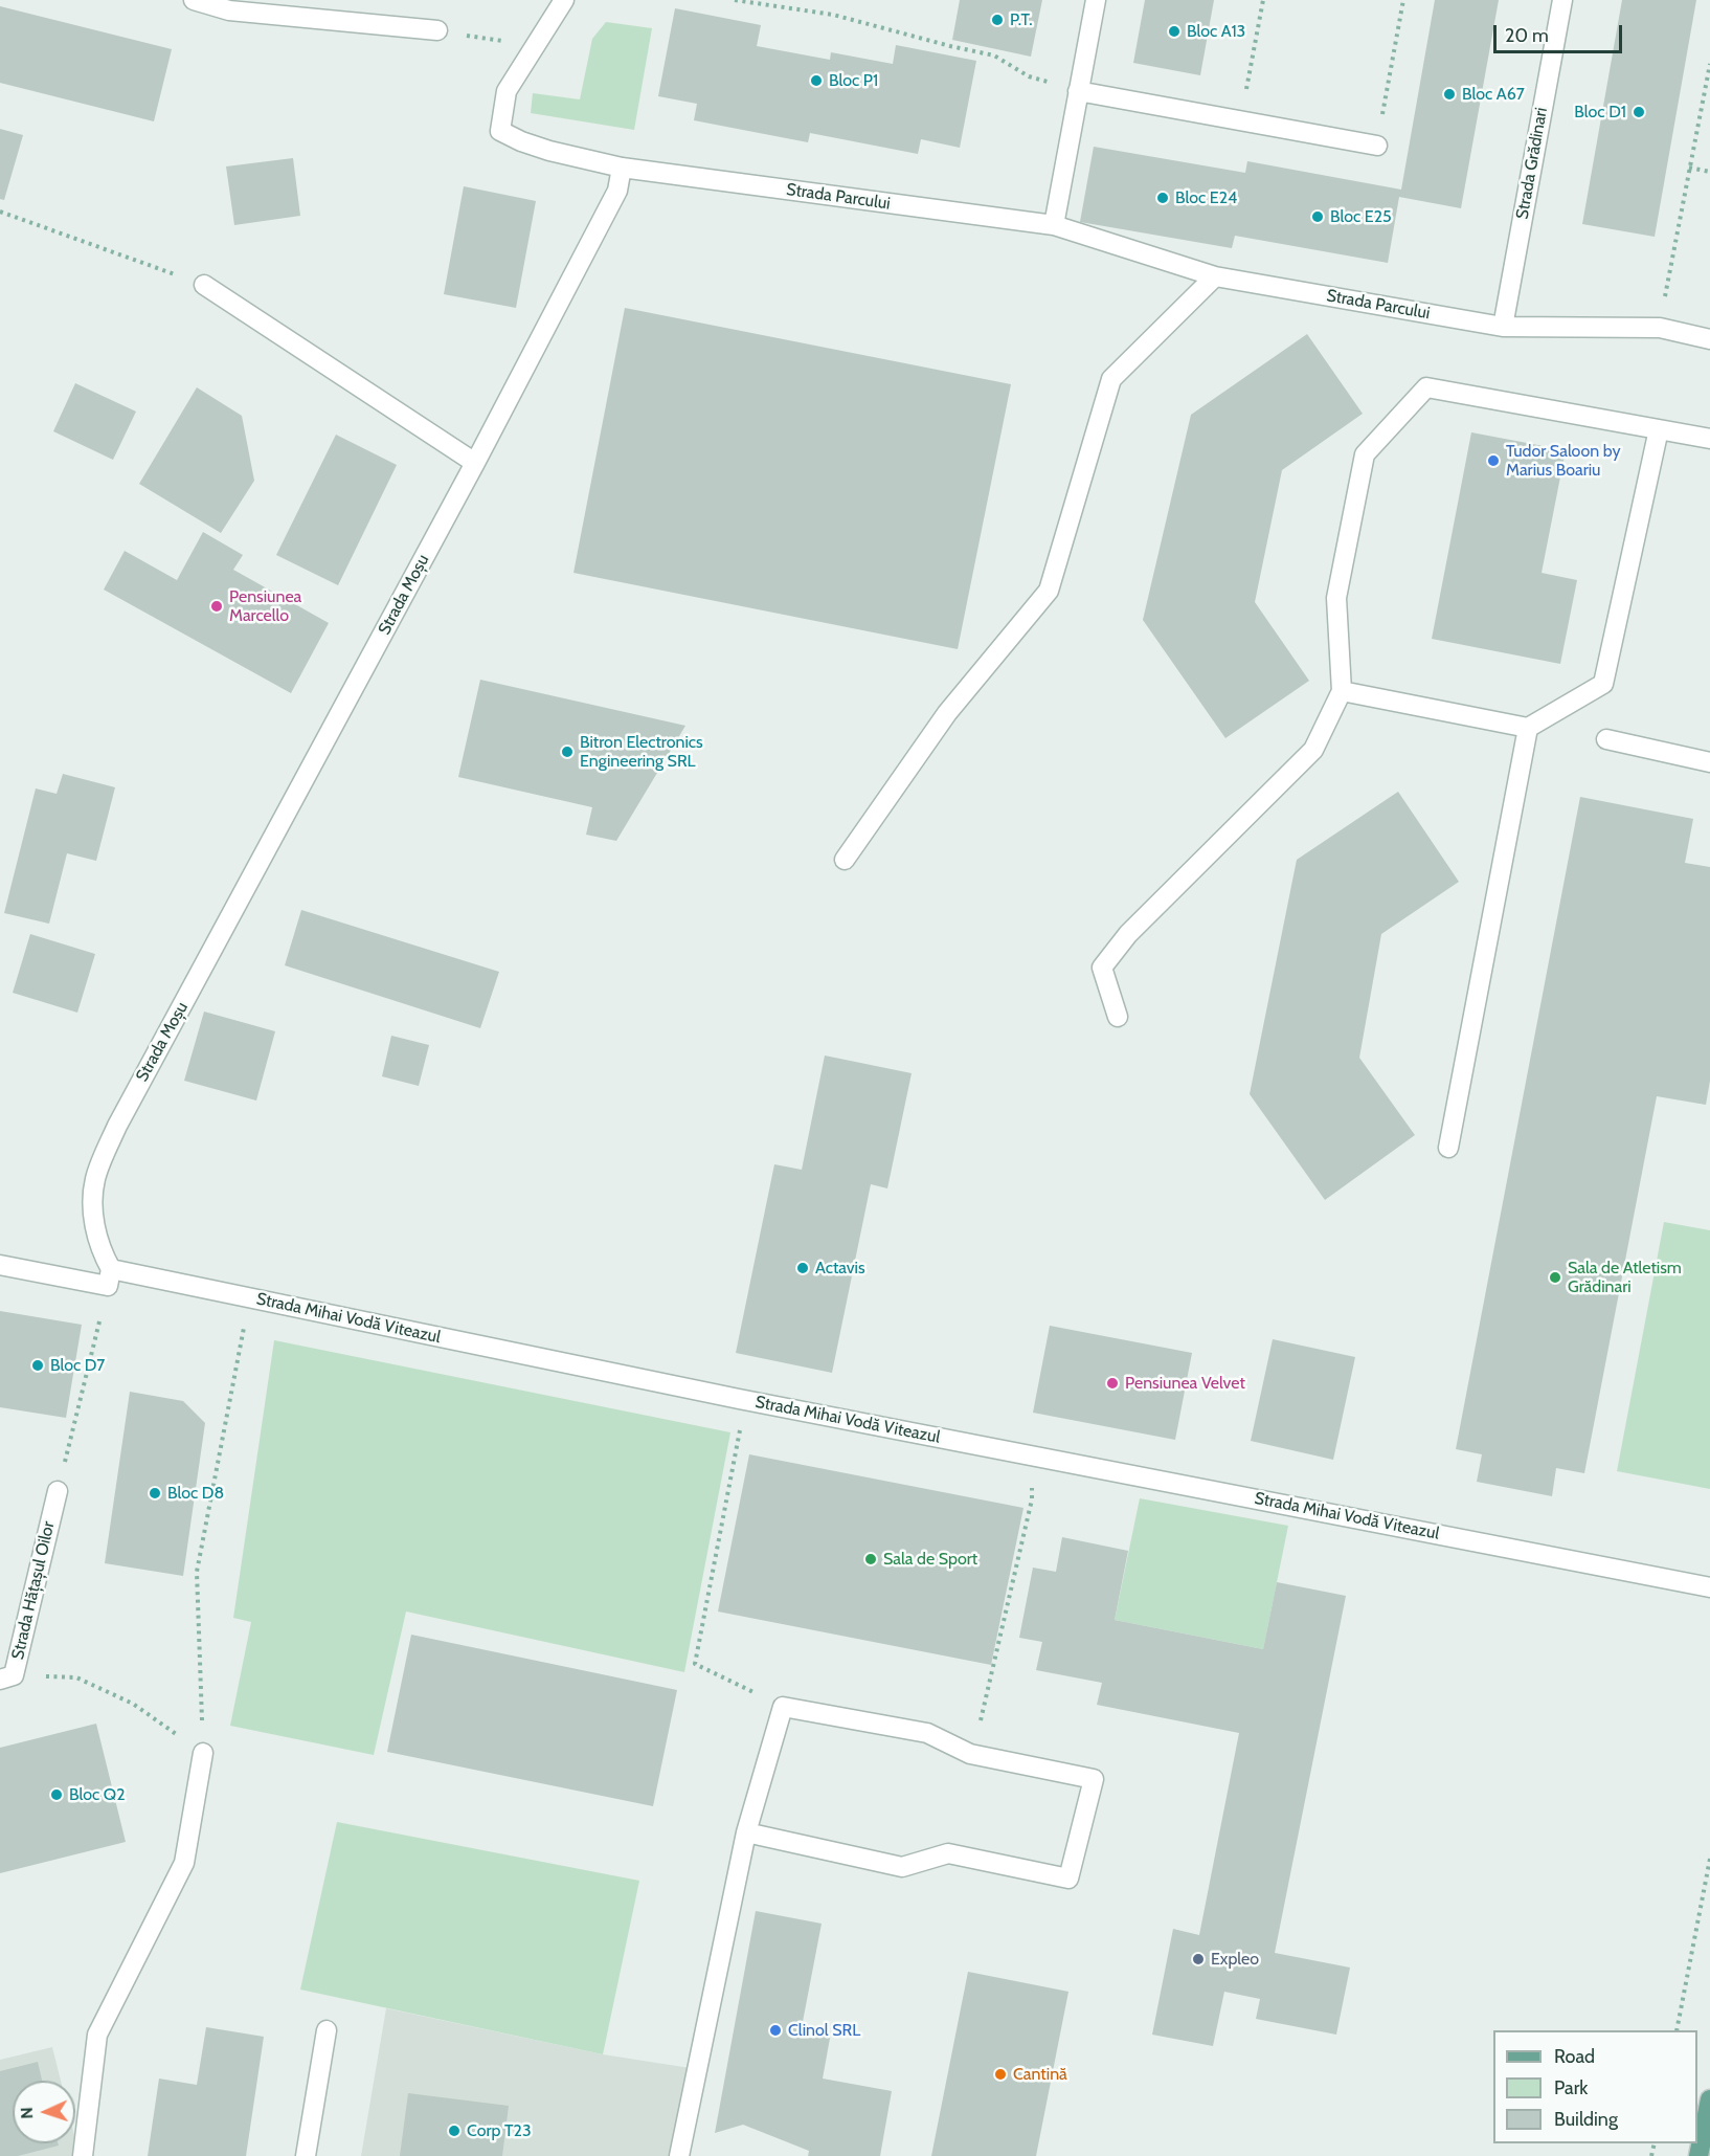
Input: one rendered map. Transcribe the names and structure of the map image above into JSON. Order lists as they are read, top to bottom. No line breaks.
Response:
{"streets":{"street":["Strada Grădinari","Strada Parcului","Strada Moșu","Strada Mihai Vodă Viteazul","Strada Hățașul Oilor"]},"crossings":[["Strada Grădinari","Strada Parcului"],["Strada Parcului","Strada Moșu"],["Strada Moșu","Strada Mihai Vodă Viteazul"]],"places":["P.T.","Bloc A13","Bloc P1","Bloc A67","Bloc D1","Bloc E24","Bloc E25","Tudor Saloon by Marius Boariu","Pensiunea Marcello","Bitron Electronics Engineering SRL","Actavis","Sala de Atletism Grădinari","Bloc D7","Pensiunea Velvet","Bloc D8","Sala de Sport","Bloc Q2","Expleo","Clinol SRL","Cantină","Corp T23"],"legend":["Road","Park","Building"],"scale_bar":"20 m","north":"left"}
